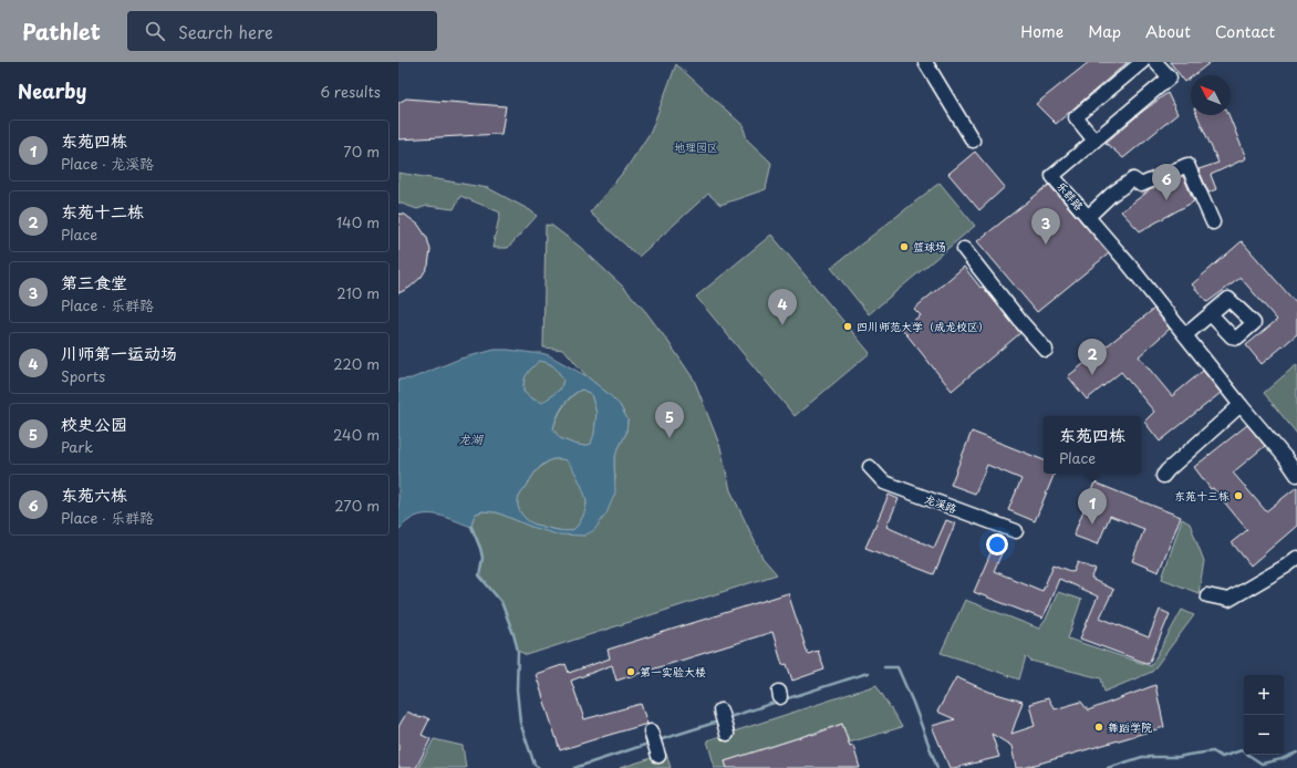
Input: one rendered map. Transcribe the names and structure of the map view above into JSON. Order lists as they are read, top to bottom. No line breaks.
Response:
{"streets":{"street":["乐群路","龙溪路"]},"water":["龙湖"],"parks":["地理园区"],"places":["篮球场","四川师范大学（成龙校区）","东苑十三栋","第一实验大楼","舞蹈学院"],"north":"top left","page":{"header":"Pathlet","search":"Search here","nav":["Home","Map","About","Contact"],"heading":["Nearby","6 results"],"list":[{"mark":"1","name":"东苑四栋","note":"Place · 龙溪路","value":"70 m"},{"mark":"2","name":"东苑十二栋","note":"Place","value":"140 m"},{"mark":"3","name":"第三食堂","note":"Place · 乐群路","value":"210 m"},{"mark":"4","name":"川师第一运动场","note":"Sports","value":"220 m"},{"mark":"5","name":"校史公园","note":"Park","value":"240 m"},{"mark":"6","name":"东苑六栋","note":"Place · 乐群路","value":"270 m"}],"pins":["6","3","4","2","5","1"],"popup":["东苑四栋","Place"],"map_buttons":["+","−"]}}
